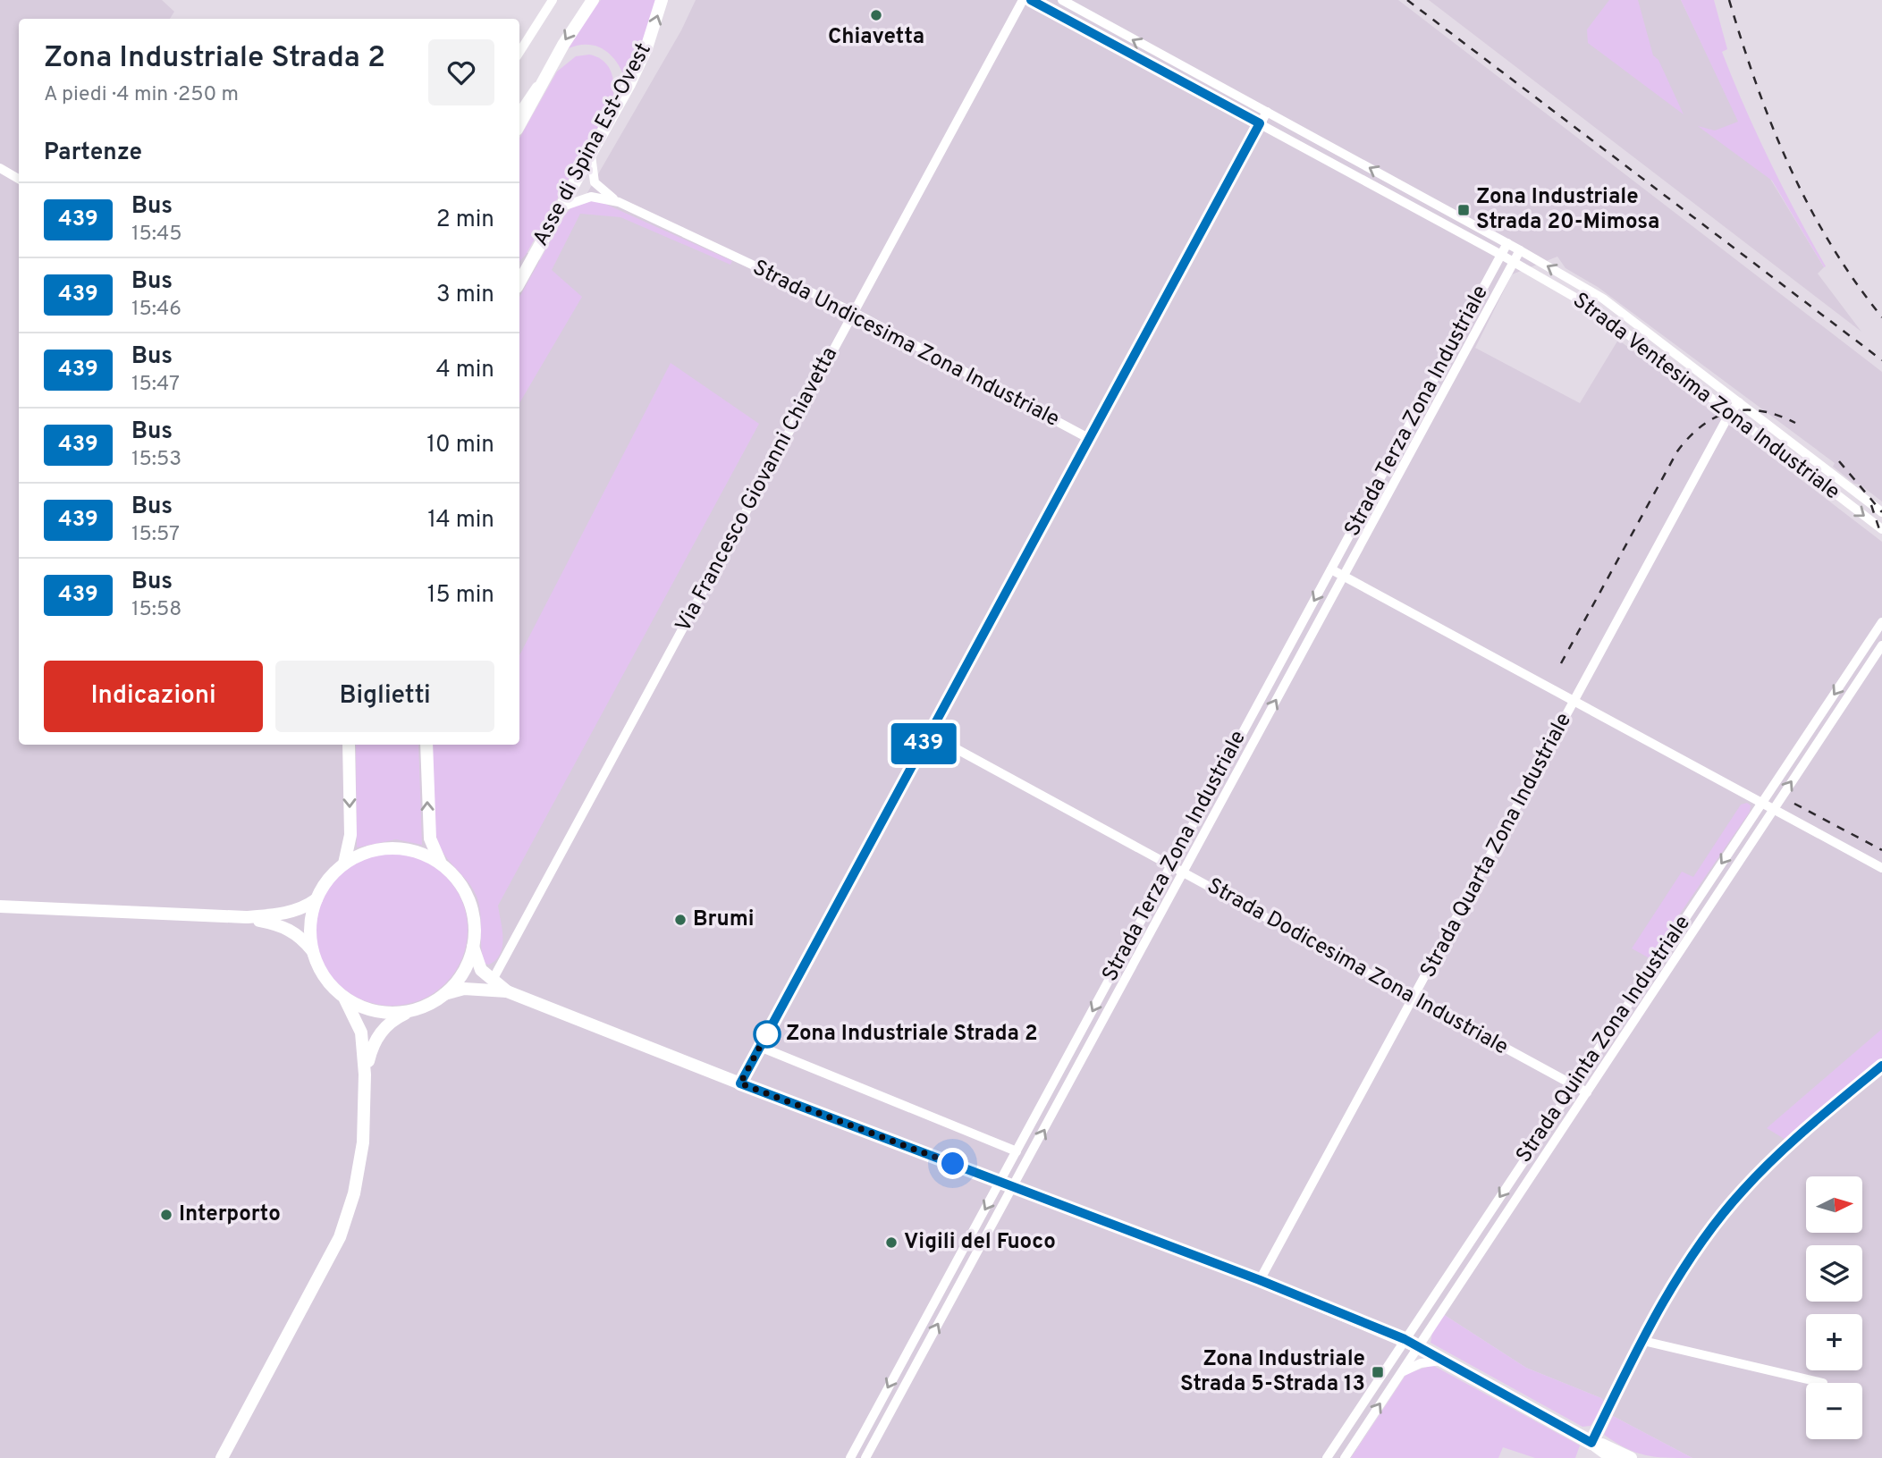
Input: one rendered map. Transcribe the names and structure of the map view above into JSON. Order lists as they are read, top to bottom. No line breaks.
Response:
{"streets":{"main road":["Asse di Spina Est-Ovest"],"street":["Strada Undicesima Zona Industriale","Strada Ventesima Zona Industriale","Strada Terza Zona Industriale","Via Francesco Giovanni Chiavetta","Strada Quarta Zona Industriale","Strada Dodicesima Zona Industriale","Strada Quinta Zona Industriale"]},"crossings":[["Strada Undicesima Zona Industriale","Via Francesco Giovanni Chiavetta"],["Strada Ventesima Zona Industriale","Strada Terza Zona Industriale"],["Strada Ventesima Zona Industriale","Strada Quarta Zona Industriale"],["Strada Terza Zona Industriale","Strada Dodicesima Zona Industriale"],["Strada Quarta Zona Industriale","Strada Dodicesima Zona Industriale"],["Strada Dodicesima Zona Industriale","Strada Quinta Zona Industriale"]],"places":{"other":["Chiavetta","Brumi","Zona Industriale Strada 2","Interporto","Vigili del Fuoco"],"transit":["Zona Industriale Strada 20-Mimosa","Zona Industriale Strada 5-Strada 13"]},"lines":["bus line 439"],"north":"right","page":{"on_map":"439","heading":[["Zona Industriale Strada 2","A piedi · 4 min · 250 m"],"Partenze"],"list":[{"mark":"439","name":"Bus","note":"15:45","value":"2 min"},{"mark":"439","name":"Bus","note":"15:46","value":"3 min"},{"mark":"439","name":"Bus","note":"15:47","value":"4 min"},{"mark":"439","name":"Bus","note":"15:53","value":"10 min"},{"mark":"439","name":"Bus","note":"15:57","value":"14 min"},{"mark":"439","name":"Bus","note":"15:58","value":"15 min"}],"buttons":["Indicazioni","Biglietti"],"map_buttons":["+","−"]}}
